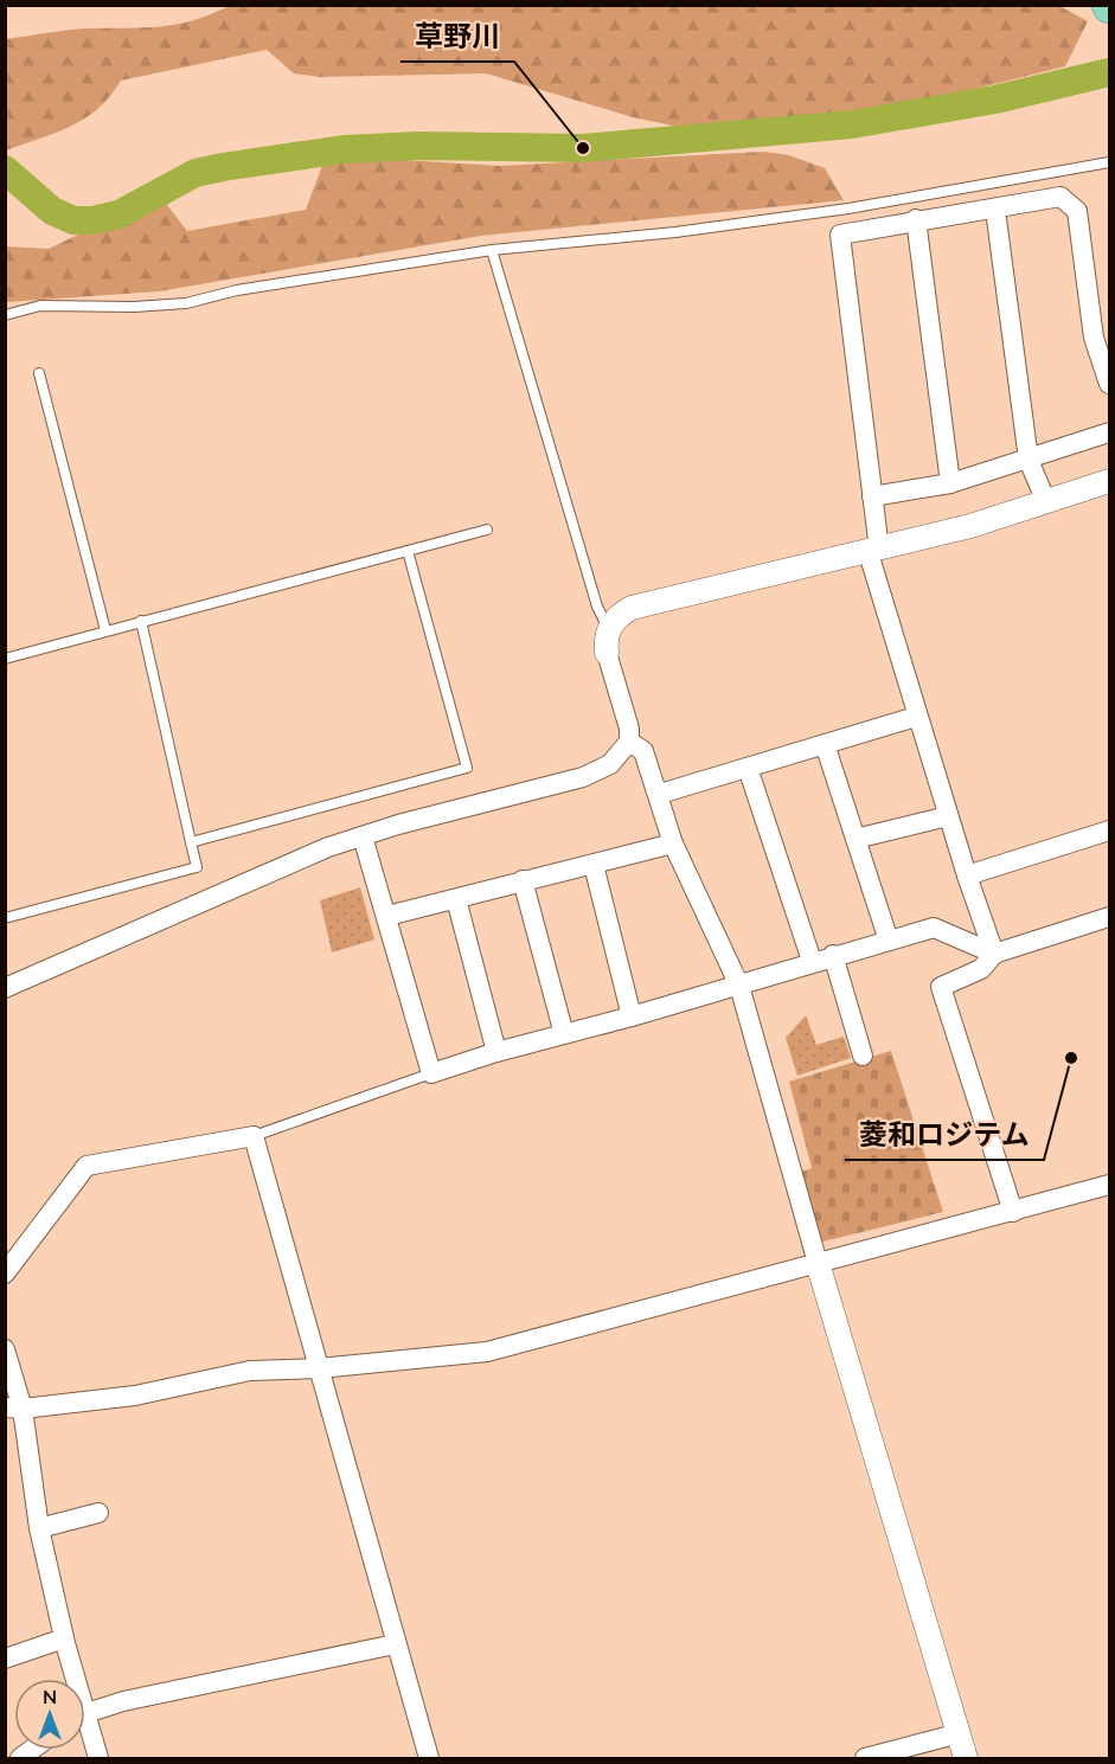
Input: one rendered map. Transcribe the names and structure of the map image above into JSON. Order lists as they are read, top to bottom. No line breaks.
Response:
{"places":["草野川","菱和ロジテム"],"north":"top"}
